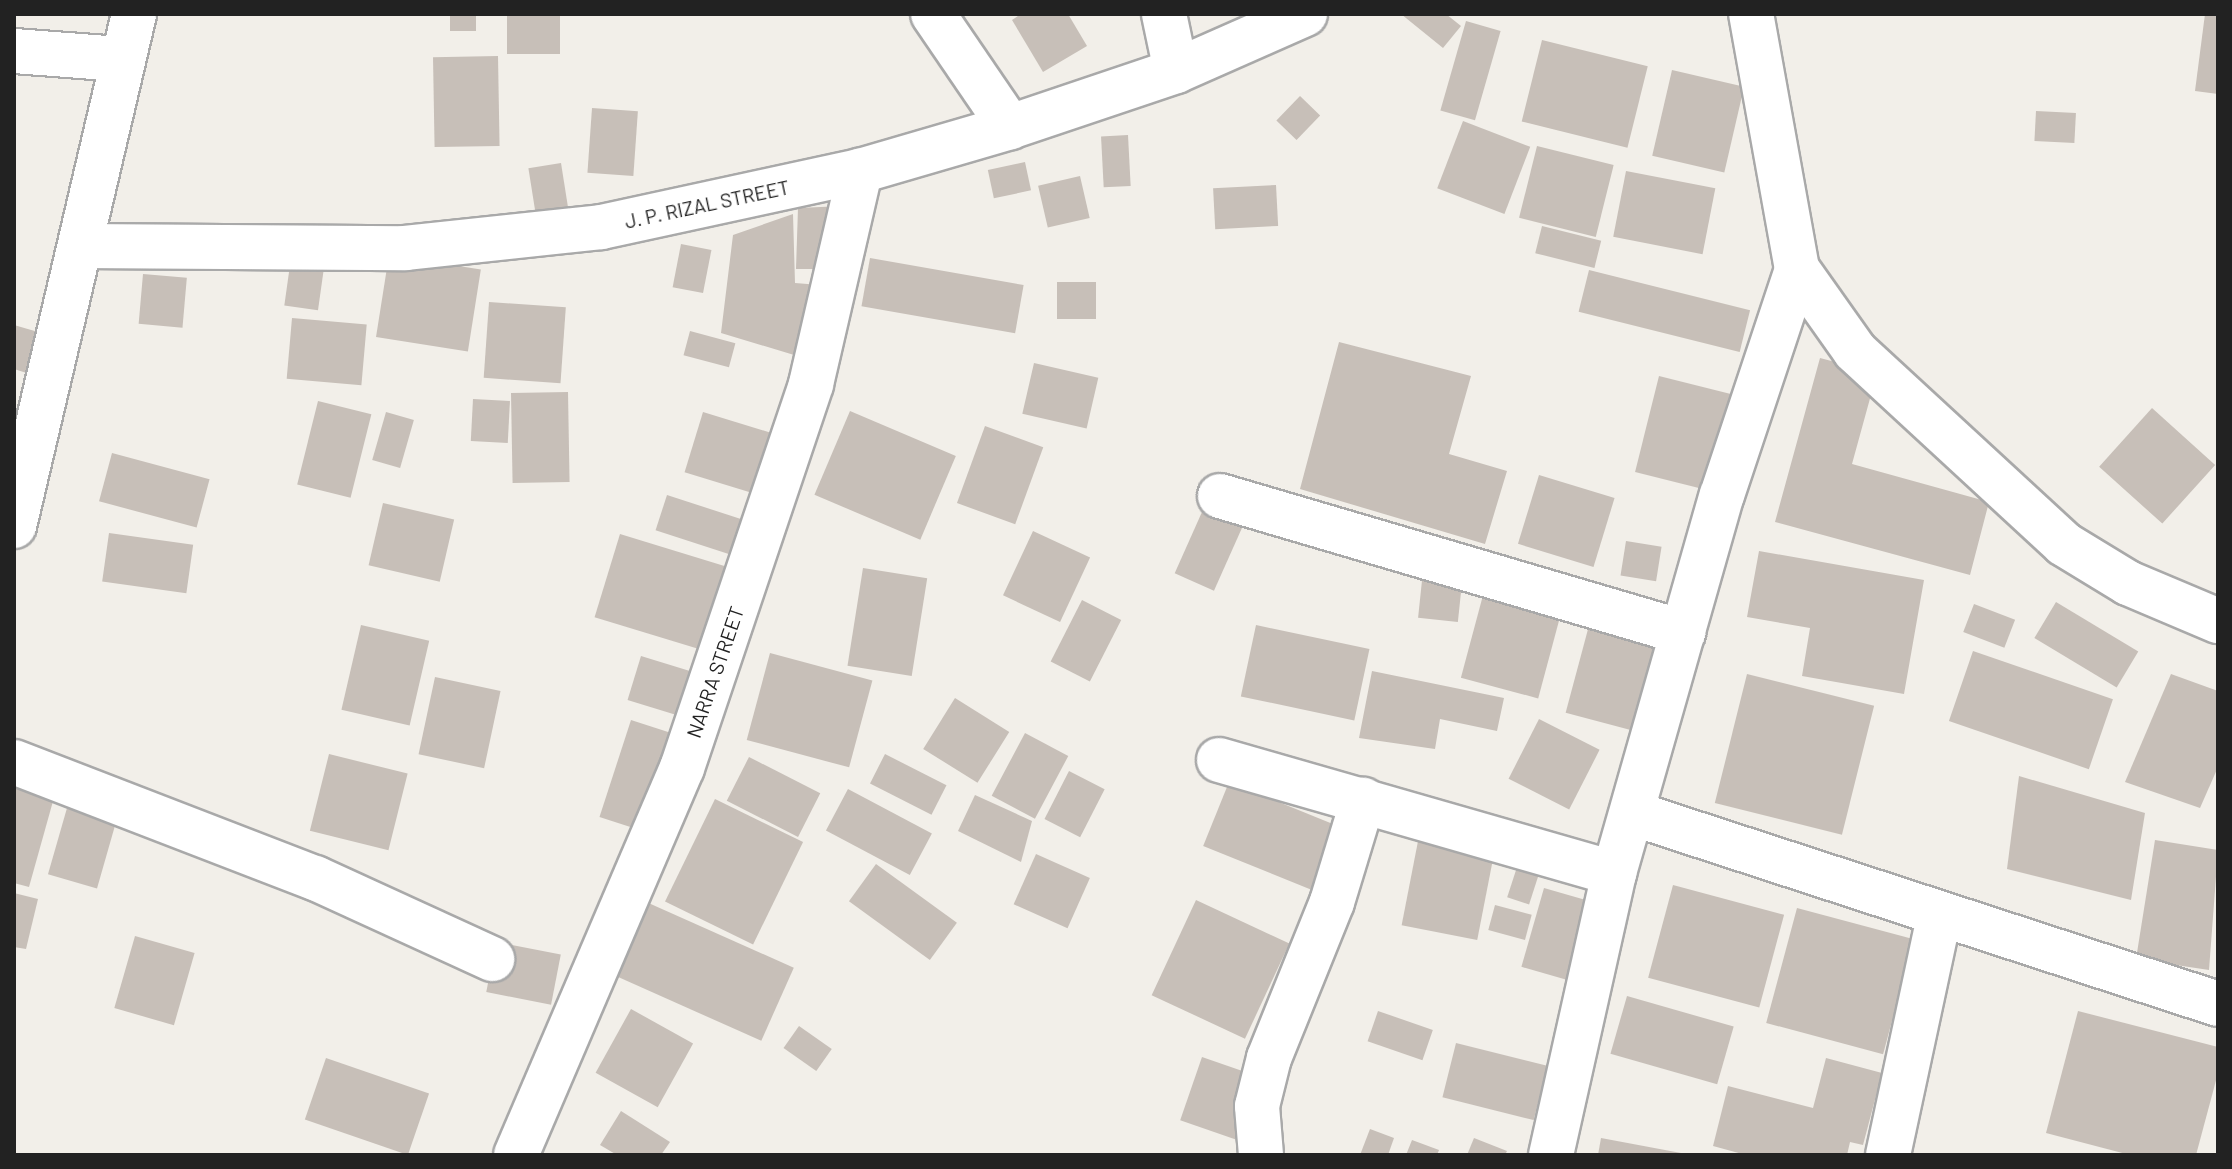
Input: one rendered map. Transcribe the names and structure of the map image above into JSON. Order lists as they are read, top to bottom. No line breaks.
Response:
{"streets":{"street":["J. P. RIZAL STREET","NARRA STREET"]},"crossings":[["J. P. RIZAL STREET","NARRA STREET"]]}
